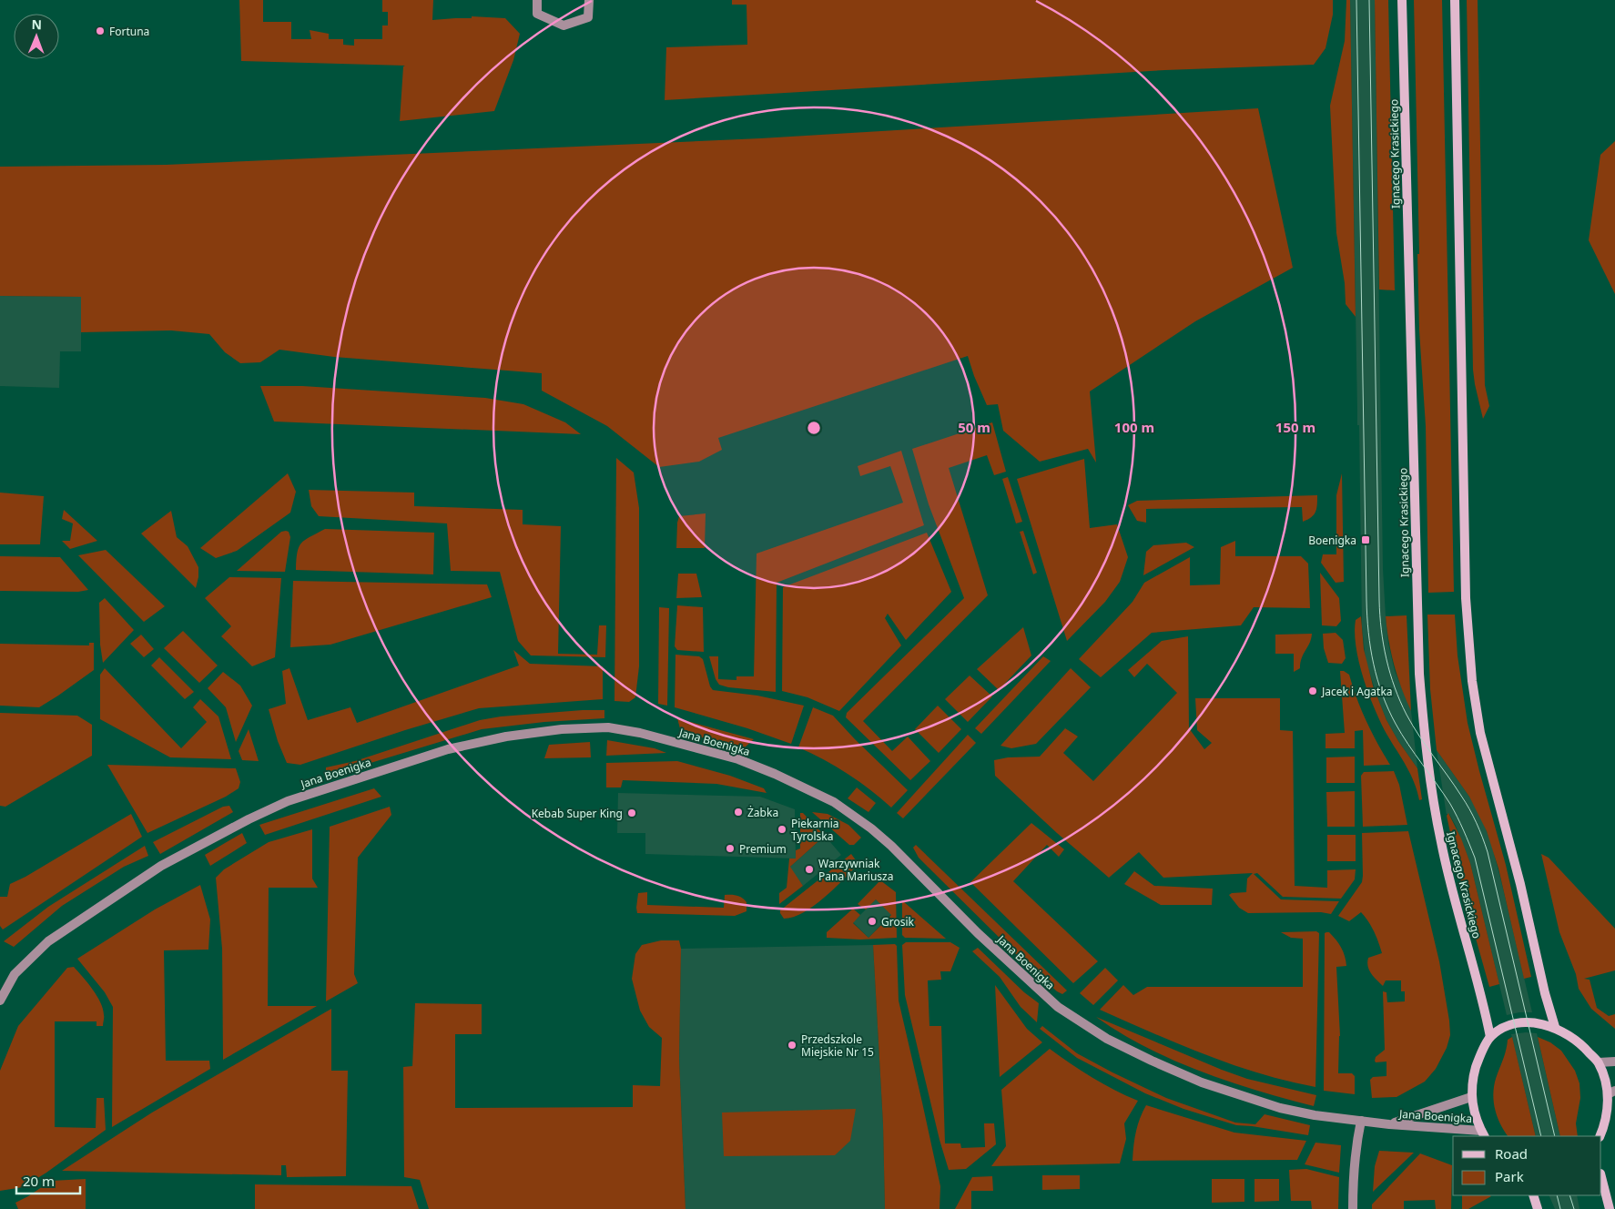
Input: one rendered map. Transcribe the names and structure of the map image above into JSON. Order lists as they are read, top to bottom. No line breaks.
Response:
{"streets":{"main road":["Ignacego Krasickiego"],"street":["Jana Boenigka"]},"places":{"other":["Fortuna","Jacek i Agatka","Żabka","Kebab Super King","Piekarnia Tyrolska","Premium","Warzywniak Pana Mariusza","Grosik","Przedszkole Miejskie Nr 15"],"transit":["Boenigka"]},"legend":["Road","Park"],"scale_bar":"20 m","north":"top","rings":["50 m","100 m","150 m"]}
